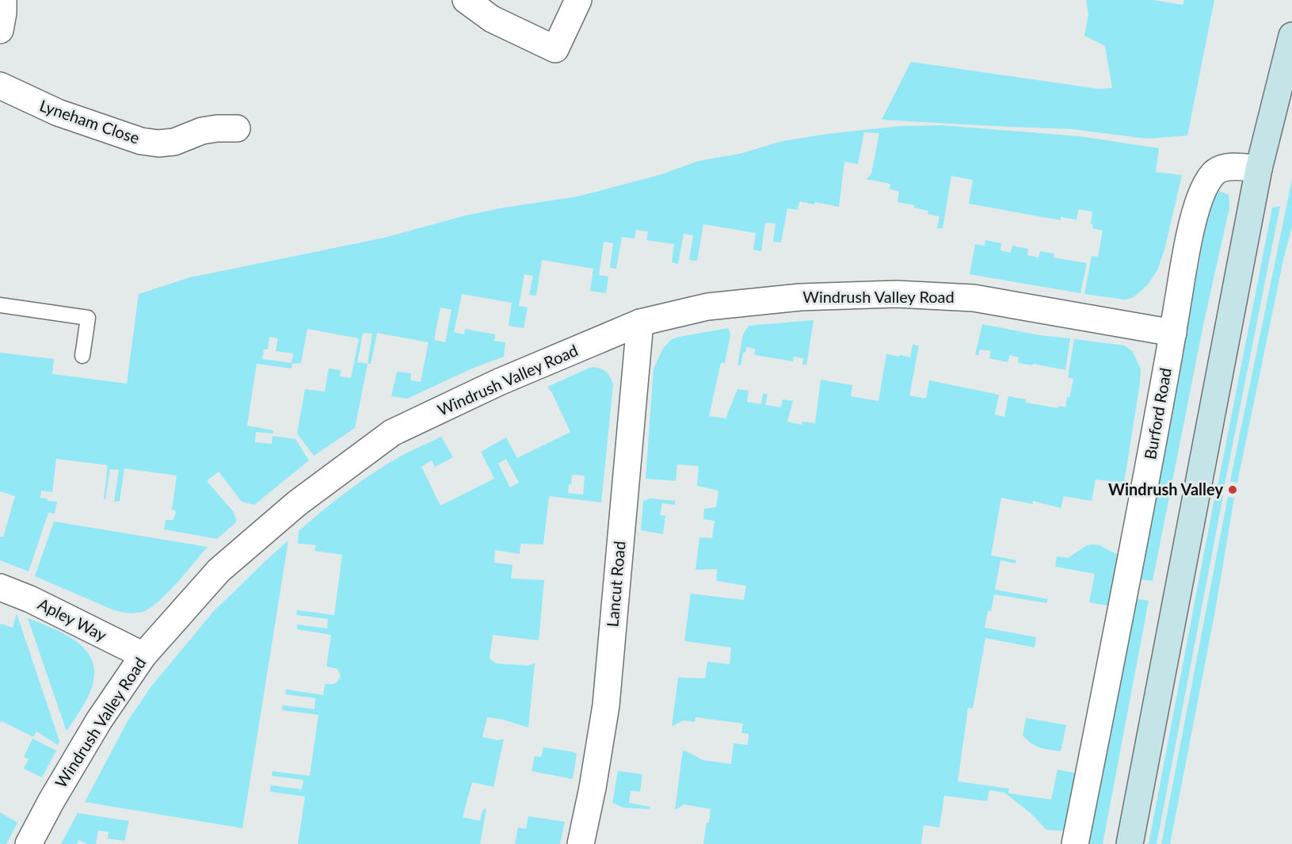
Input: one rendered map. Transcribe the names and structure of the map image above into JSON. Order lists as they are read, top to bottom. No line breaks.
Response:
{"streets":{"street":["Lyneham Close","Windrush Valley Road","Burford Road","Lancut Road","Apley Way"]},"crossings":[["Windrush Valley Road","Burford Road"],["Windrush Valley Road","Lancut Road"],["Windrush Valley Road","Apley Way"]],"places":["Windrush Valley"]}
